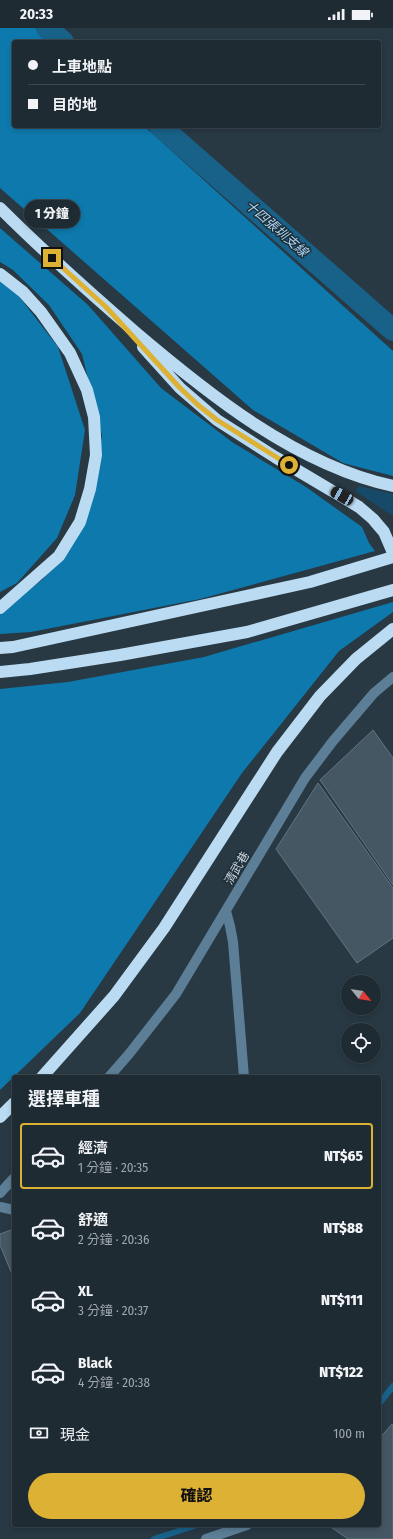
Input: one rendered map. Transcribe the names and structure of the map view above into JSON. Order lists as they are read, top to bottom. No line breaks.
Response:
{"streets":{"lane":["清武巷"]},"water":["十四張圳支線"],"north":"bottom right","page":{"status":"20:33","banner":["上車地點","目的地"],"bubble":"1 分鐘","heading":"選擇車種","list":[{"name":"經濟","note":"1 分鐘 · 20:35","value":"NT$65"},{"name":"舒適","note":"2 分鐘 · 20:36","value":"NT$88"},{"name":"XL","note":"3 分鐘 · 20:37","value":"NT$111"},{"name":"Black","note":"4 分鐘 · 20:38","value":"NT$122"}],"pay":["現金","100 m"],"buttons":"確認"}}
